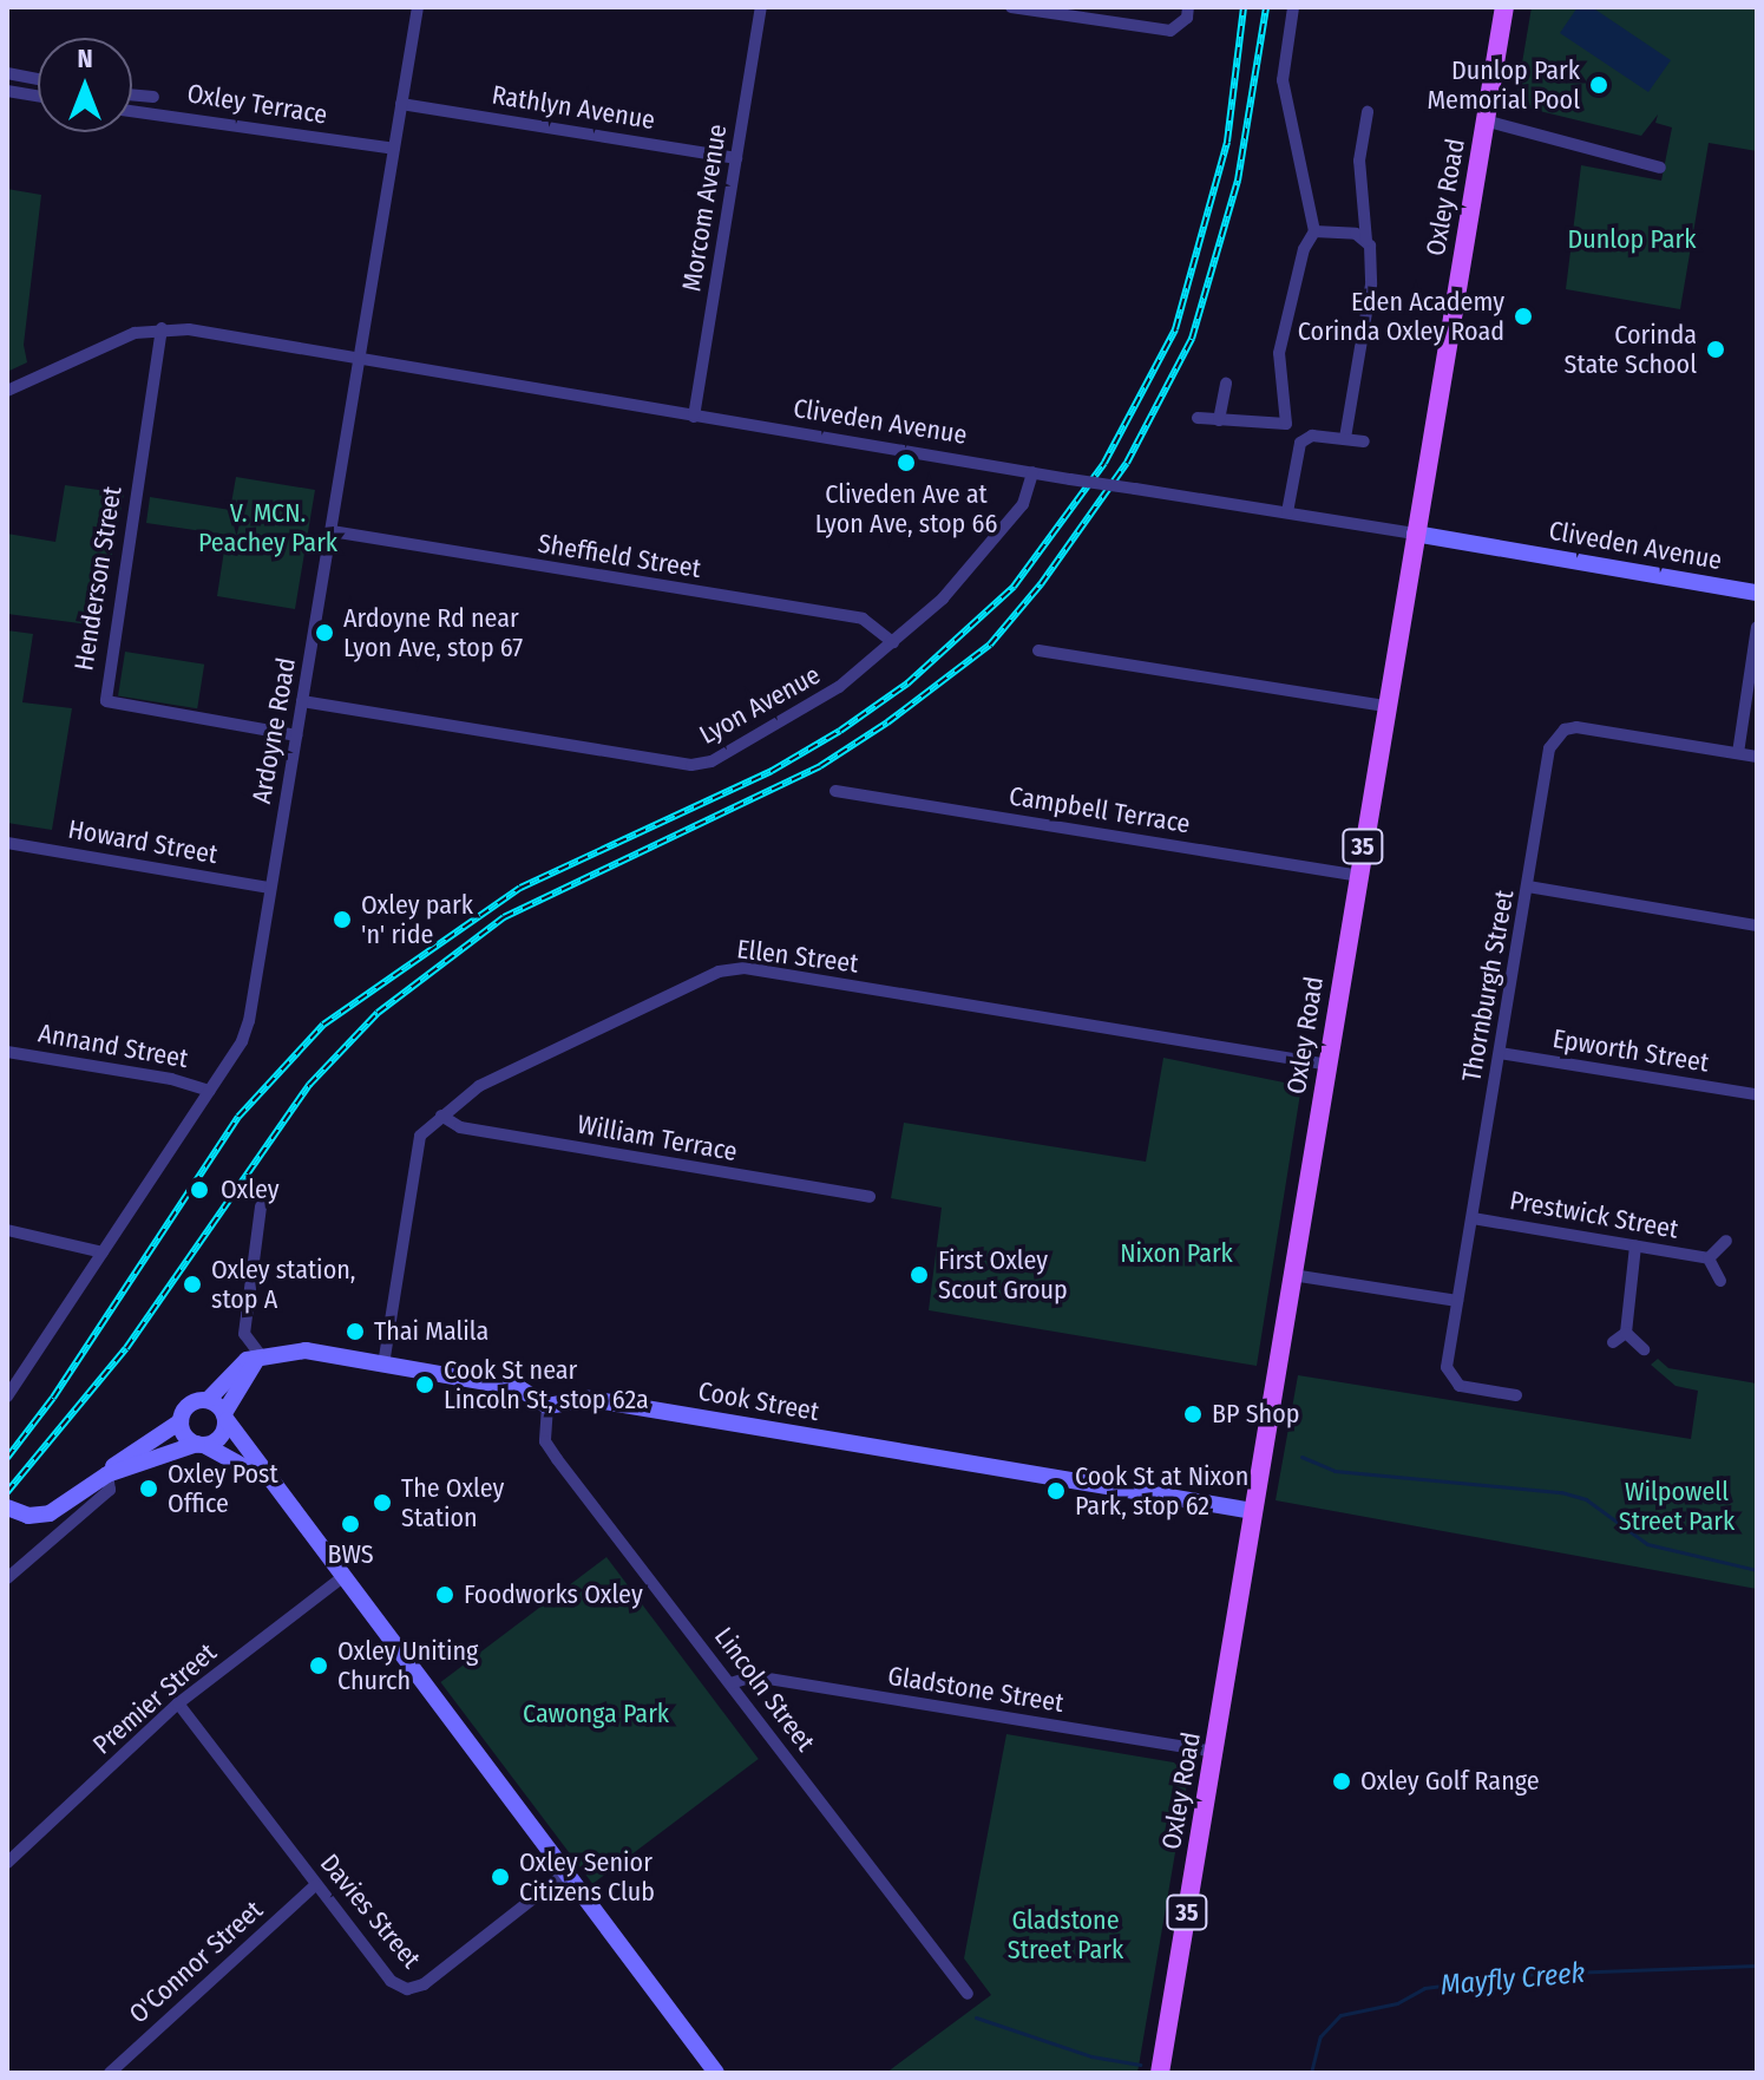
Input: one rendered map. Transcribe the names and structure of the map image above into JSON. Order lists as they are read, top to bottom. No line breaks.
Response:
{"streets":{"main road":["Oxley Road","35"],"street":["Oxley Terrace","Rathlyn Avenue","Morcom Avenue","Cliveden Avenue","Sheffield Street","Henderson Street","Lyon Avenue","Ardoyne Road","Campbell Terrace","Howard Street","Ellen Street","Thornburgh Street","Annand Street","Epworth Street","William Terrace","Prestwick Street","Cook Street","Lincoln Street","Gladstone Street","Premier Street","Davies Street","O'Connor Street"]},"crossings":[["Oxley Terrace","Ardoyne Road"],["Rathlyn Avenue","Morcom Avenue"],["Rathlyn Avenue","Ardoyne Road"],["Oxley Road","Cliveden Avenue"],["Oxley Road","Campbell Terrace"],["Oxley Road","Ellen Street"],["Oxley Road","Cook Street"],["Oxley Road","Gladstone Street"],["Morcom Avenue","Cliveden Avenue"],["Cliveden Avenue","Henderson Street"],["Cliveden Avenue","Lyon Avenue"],["Cliveden Avenue","Ardoyne Road"],["Sheffield Street","Lyon Avenue"],["Sheffield Street","Ardoyne Road"],["Henderson Street","Ardoyne Road"],["Lyon Avenue","Ardoyne Road"],["Ardoyne Road","Howard Street"],["Ardoyne Road","Annand Street"],["Ellen Street","William Terrace"],["Thornburgh Street","Epworth Street"],["Thornburgh Street","Prestwick Street"],["Cook Street","Lincoln Street"],["Lincoln Street","Gladstone Street"],["Premier Street","Davies Street"],["Davies Street","O'Connor Street"]],"water":["Mayfly Creek"],"parks":["Dunlop Park","V. MCN. Peachey Park","Nixon Park","Wilpowell Street Park","Cawonga Park","Gladstone Street Park"],"places":["Dunlop Park Memorial Pool","Eden Academy Corinda Oxley Road","Corinda State School","Cliveden Ave at Lyon Ave, stop 66","Ardoyne Rd near Lyon Ave, stop 67","Oxley park 'n' ride","Oxley","First Oxley Scout Group","Oxley station, stop A","Thai Malila","Cook St near Lincoln St, stop 62a","BP Shop","Oxley Post Office","Cook St at Nixon Park, stop 62","The Oxley Station","BWS","Foodworks Oxley","Oxley Uniting Church","Oxley Golf Range","Oxley Senior Citizens Club"],"north":"top"}
